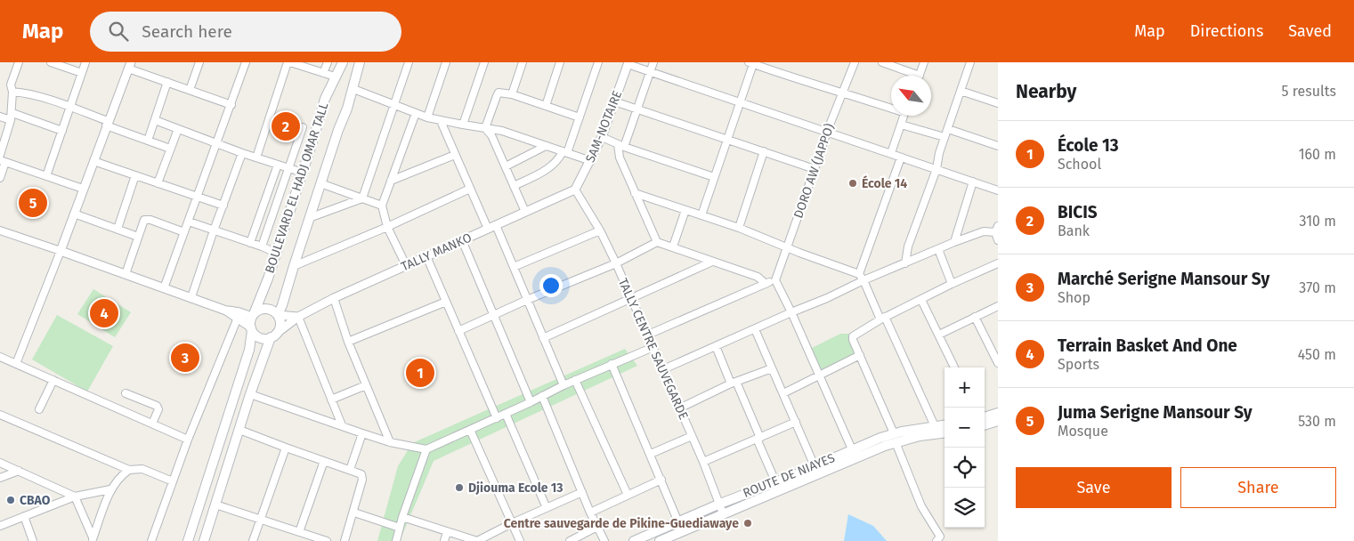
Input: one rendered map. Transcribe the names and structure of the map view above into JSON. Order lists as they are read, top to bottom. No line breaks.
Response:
{"streets":{"main road":["BOULEVARD EL HADJ OMAR TALL","ROUTE DE NIAYES"],"street":["SAM-NOTAIRE","DORO AW (JAPPO)","TALLY MANKO","TALLY CENTRE SAUVEGARDE"]},"crossings":[["SAM-NOTAIRE","TALLY MANKO"],["SAM-NOTAIRE","TALLY CENTRE SAUVEGARDE"],["BOULEVARD EL HADJ OMAR TALL","TALLY MANKO"],["TALLY MANKO","TALLY CENTRE SAUVEGARDE"],["TALLY CENTRE SAUVEGARDE","ROUTE DE NIAYES"]],"places":["École 14","Djiouma Ecole 13","CBAO","Centre sauvegarde de Pikine-Guediawaye"],"north":"top left","page":{"header":"Map","search":"Search here","nav":["Map","Directions","Saved"],"heading":["Nearby","5 results"],"pins":["2","5","4","3","1"],"list":[{"mark":"1","name":"École 13","note":"School","value":"160 m"},{"mark":"2","name":"BICIS","note":"Bank","value":"310 m"},{"mark":"3","name":"Marché Serigne Mansour Sy","note":"Shop","value":"370 m"},{"mark":"4","name":"Terrain Basket And One","note":"Sports","value":"450 m"},{"mark":"5","name":"Juma Serigne Mansour Sy","note":"Mosque","value":"530 m"}],"map_buttons":["+","−"],"buttons":["Save","Share"]}}
